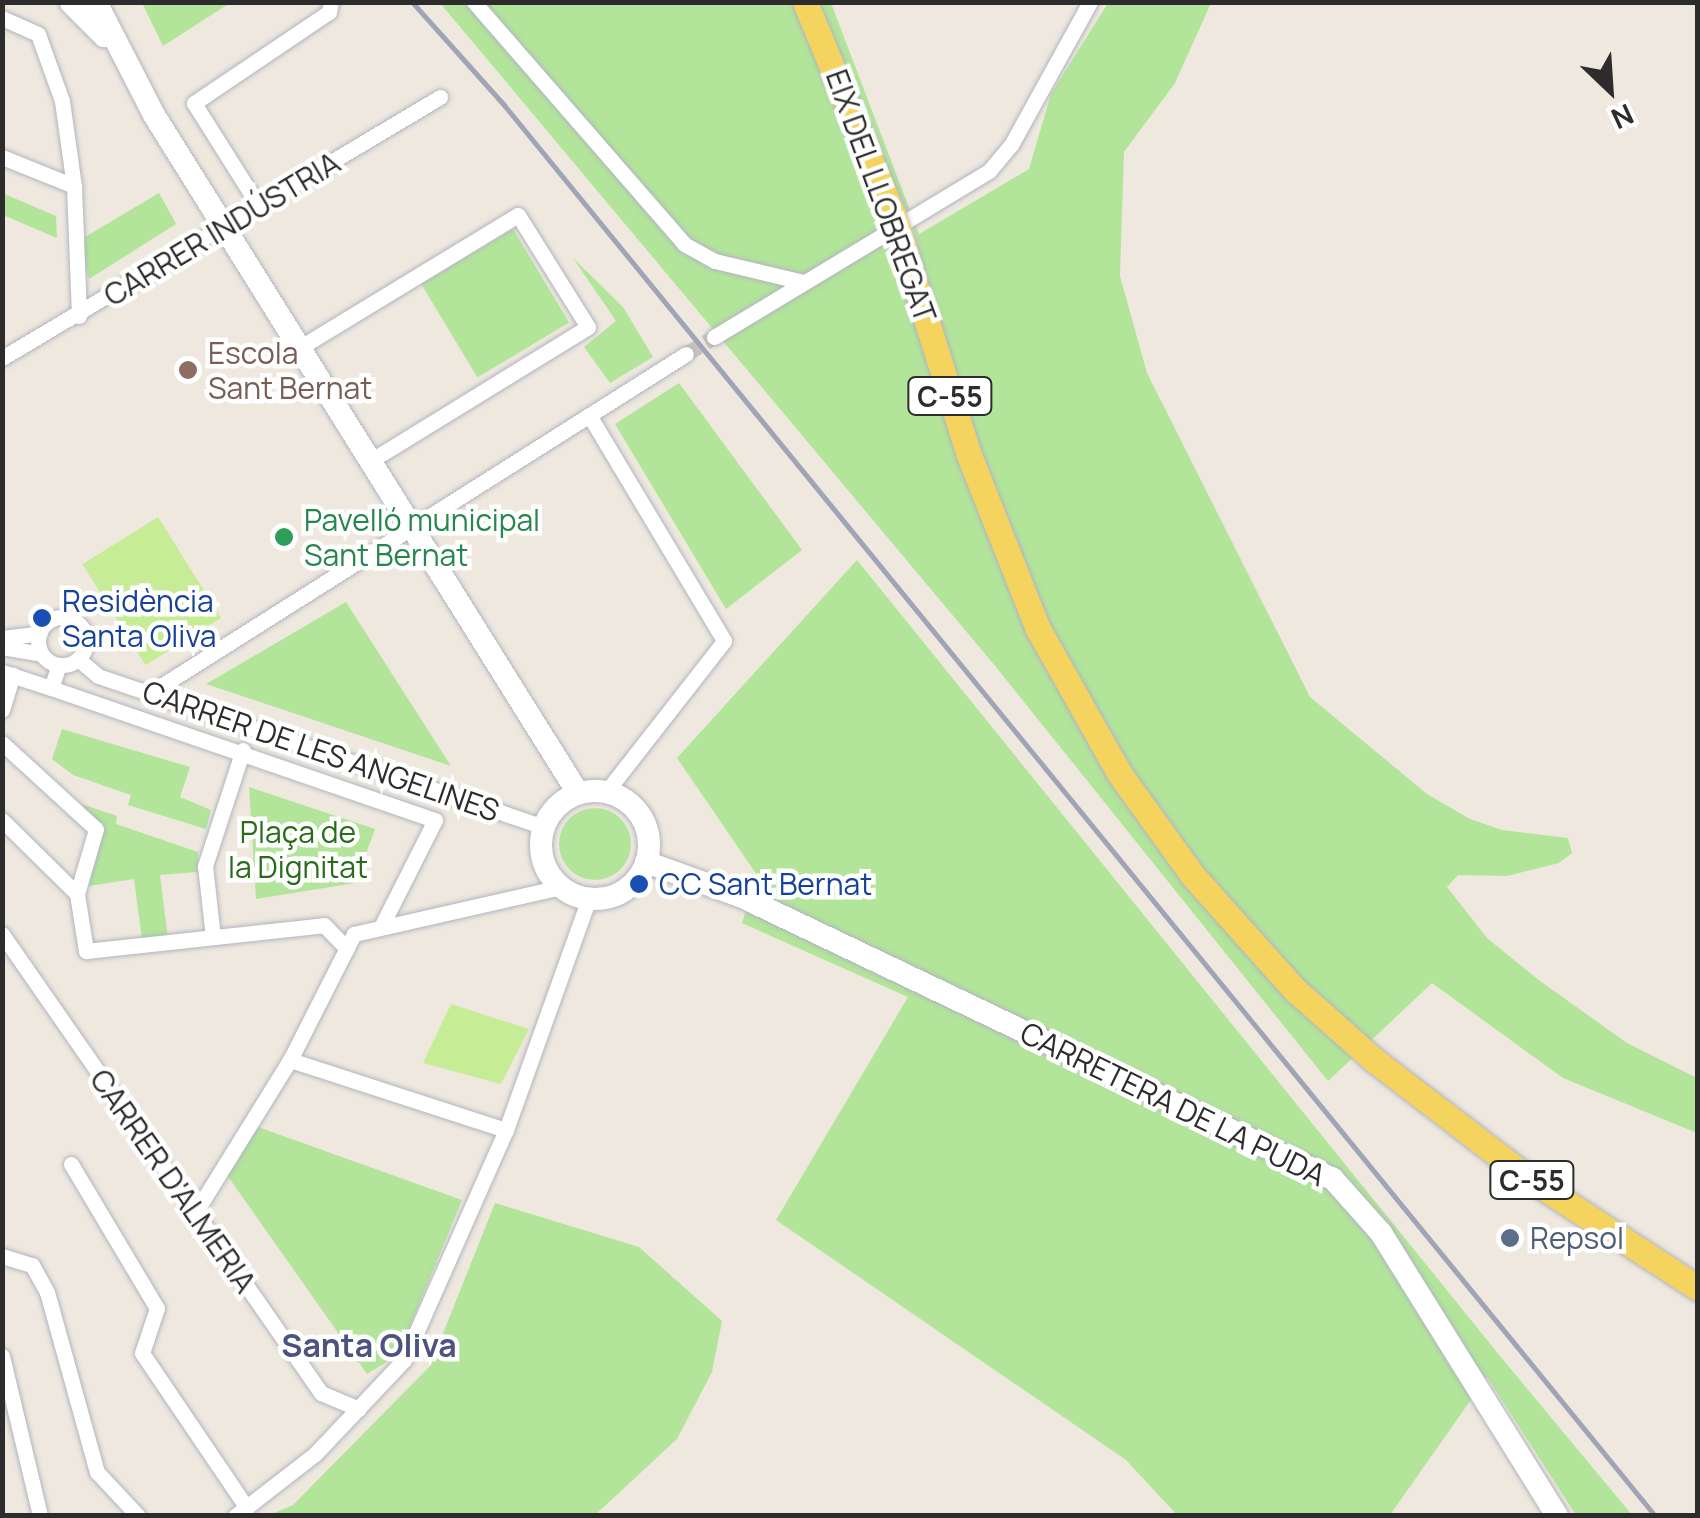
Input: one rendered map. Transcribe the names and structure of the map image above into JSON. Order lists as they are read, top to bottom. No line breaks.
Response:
{"streets":{"main road":["EIX DEL LLOBREGAT","C-55"],"street":["CARRER INDÚSTRIA","CARRER DE LES ANGELINES","CARRETERA DE LA PUDA","CARRER D'ALMERIA"]},"crossings":[["CARRER DE LES ANGELINES","CARRETERA DE LA PUDA"]],"districts":["Santa Oliva"],"parks":["Plaça de la Dignitat"],"places":["Escola Sant Bernat","Pavelló municipal Sant Bernat","Residència Santa Oliva","CC Sant Bernat","Repsol"],"north":"bottom right"}
